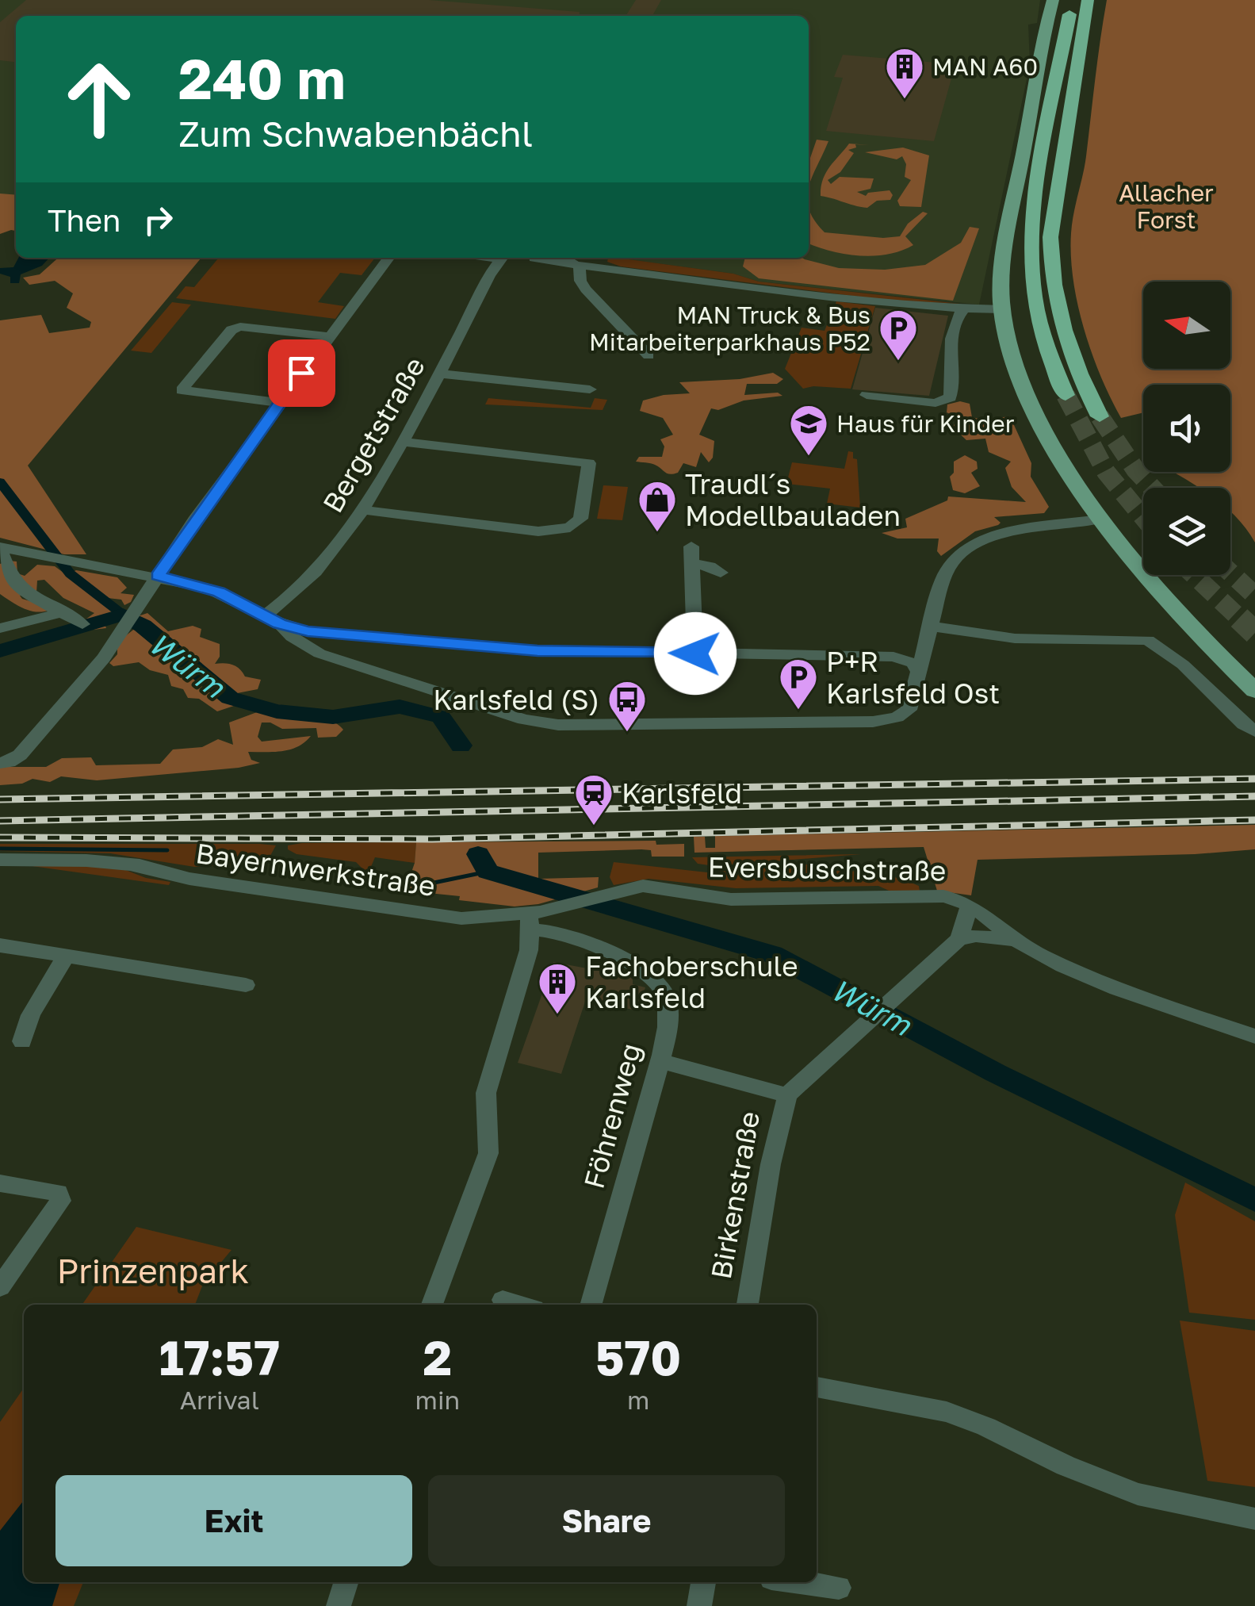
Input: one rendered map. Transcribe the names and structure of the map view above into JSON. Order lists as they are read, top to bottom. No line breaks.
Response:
{"streets":{"street":["Bergetstraße","Eversbuschstraße","Bayernwerkstraße","Föhrenweg","Birkenstraße"]},"crossings":[["Eversbuschstraße","Bayernwerkstraße"],["Bayernwerkstraße","Föhrenweg"]],"water":["Würm"],"parks":["Allacher Forst","Prinzenpark"],"places":{"building":["MAN A60","Fachoberschule Karlsfeld"],"parking":["MAN Truck & Bus Mitarbeiterparkhaus P52","P+R Karlsfeld Ost"],"school or university":["Haus für Kinder"],"shop":["Traudl´s Modellbauladen"],"bus stop":["Karlsfeld (S)"],"station":["Karlsfeld"]},"north":"left","page":{"turn":["240 m","Zum Schwabenbächl"],"then":"Then","eta":["17:57","Arrival","2","min","570","m"],"buttons":["Exit","Share"]}}
